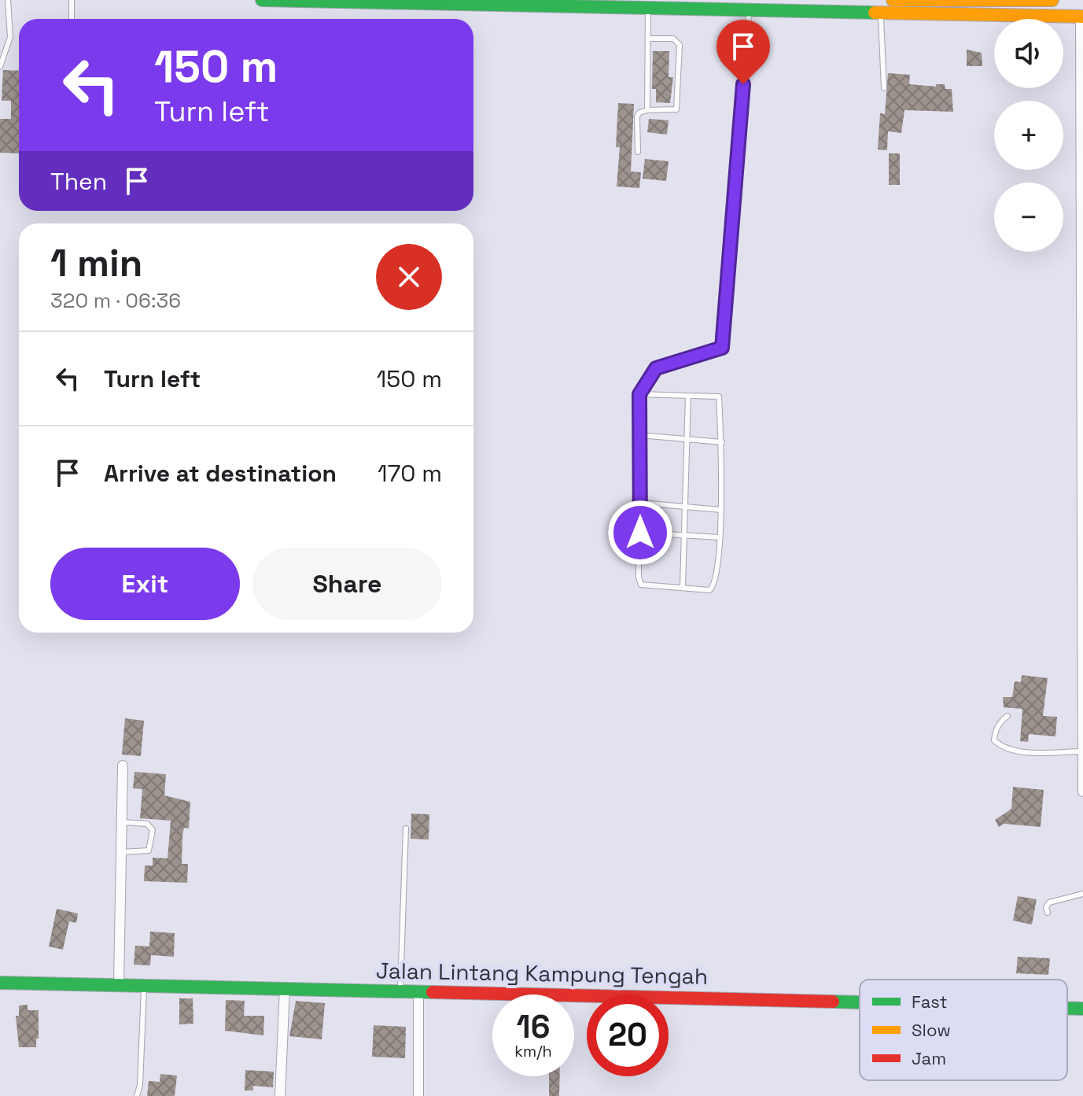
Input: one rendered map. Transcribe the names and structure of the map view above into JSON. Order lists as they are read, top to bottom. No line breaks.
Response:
{"streets":{"main road":["Jalan Lintang Kampung Tengah"]},"legend":["Fast","Slow","Jam"],"page":{"map_buttons":["+","−"],"turn":["150 m","Turn left"],"then":"Then","heading":["1 min","320 m · 06:36"],"list":[{"name":"Turn left","value":"150 m"},{"name":"Arrive at destination","value":"170 m"}],"buttons":["Exit","Share"],"speed":"16 km/h","limit":"20"}}
